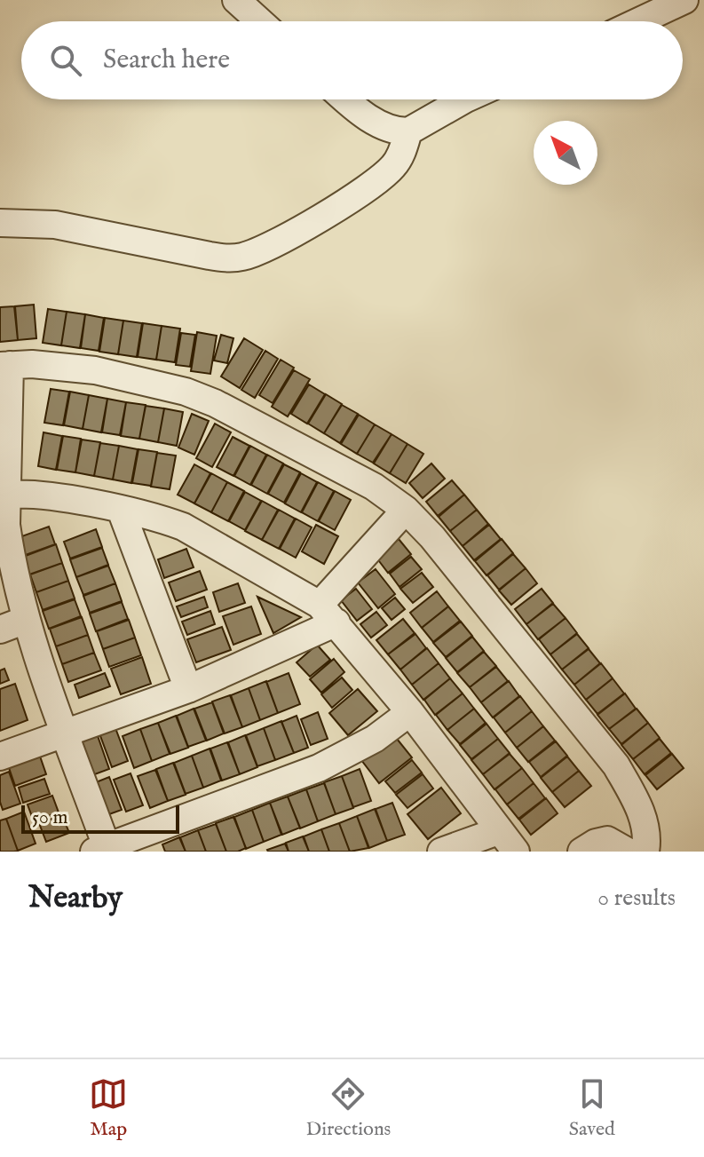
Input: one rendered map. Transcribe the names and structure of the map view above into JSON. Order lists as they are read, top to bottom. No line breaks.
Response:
{"scale_bar":"50 m","north":"top left","page":{"search":"Search here","scale":"50 m","heading":["Nearby","0 results"],"nav":["Map","Directions","Saved"]}}
